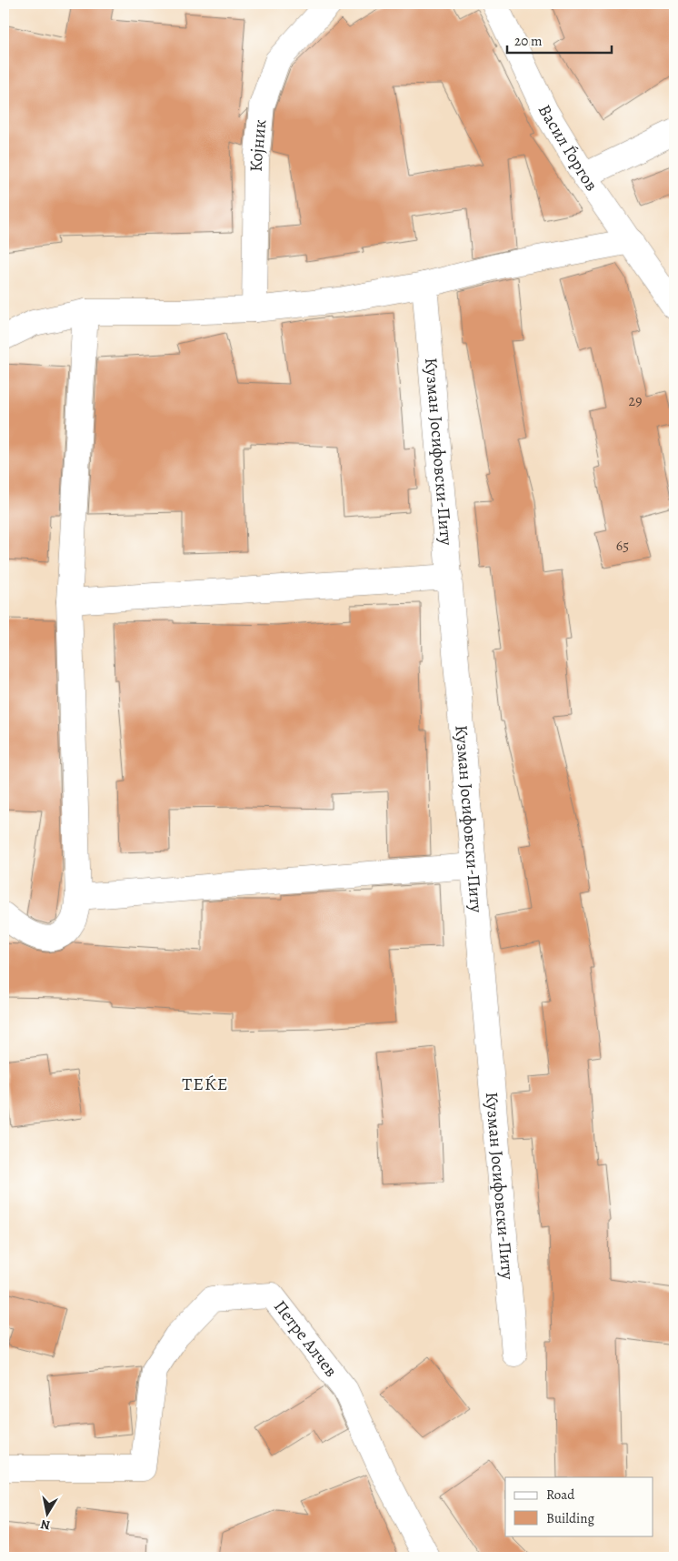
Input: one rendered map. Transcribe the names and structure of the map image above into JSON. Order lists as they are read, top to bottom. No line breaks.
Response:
{"streets":{"street":["Којник","Васил Ѓоргов","Кузман Јосифовски-Питу","Петре Алчев"]},"districts":["ТЕЌЕ"],"house_numbers":["29","65"],"legend":["Road","Building"],"scale_bar":"20 m","north":"bottom"}
